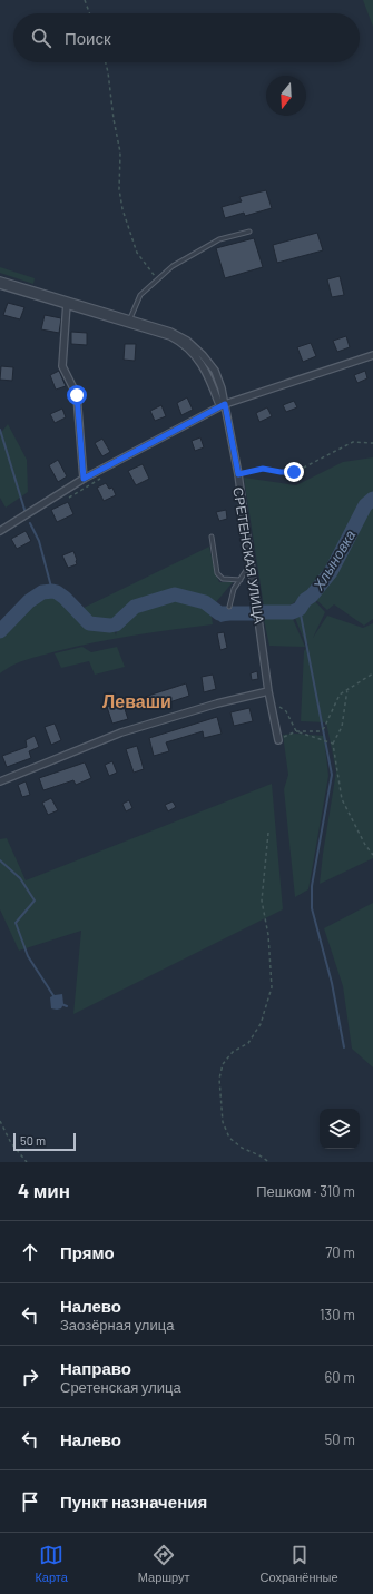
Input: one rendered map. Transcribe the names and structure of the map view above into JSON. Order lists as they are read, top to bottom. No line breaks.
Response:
{"streets":{"street":["СРЕТЕНСКАЯ УЛИЦА"]},"districts":["Леваши"],"water":["Хлыновка"],"scale_bar":"50 m","north":"bottom","page":{"search":"Поиск","scale":"50 m","heading":["4 мин","Пешком · 310 m"],"list":[["Прямо","70 m"],["Налево","Заозёрная улица","130 m"],["Направо","Сретенская улица","60 m"],["Налево","50 m"],"Пункт назначения"],"nav":["Карта","Маршрут","Сохранённые"]}}
